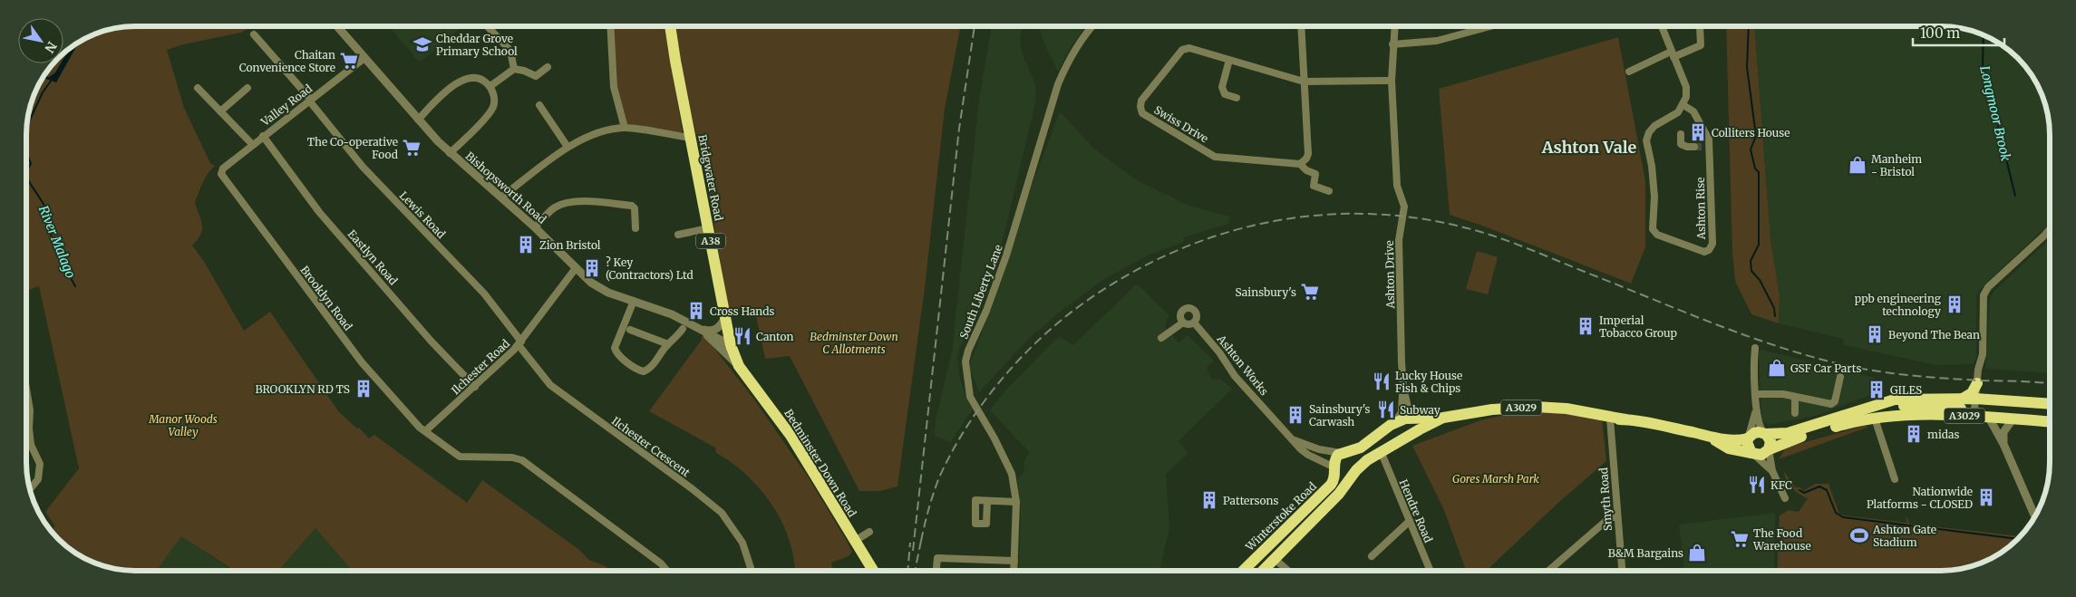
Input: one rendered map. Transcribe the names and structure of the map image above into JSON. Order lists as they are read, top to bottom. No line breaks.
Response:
{"streets":{"highway":["Bridgwater Road","A38","A3029","Bedminster Down Road","Winterstoke Road"],"street":["Valley Road","Swiss Drive","Bishopsworth Road","Ashton Rise","Lewis Road","Eastlyn Road","Ashton Drive","South Liberty Lane","Brooklyn Road","Ashton Works","Ilchester Road","Ilchester Crescent","Smyth Road","Hendre Road"]},"crossings":[["Valley Road","Bishopsworth Road"],["Valley Road","Lewis Road"],["Valley Road","Eastlyn Road"],["Valley Road","Brooklyn Road"],["Swiss Drive","Ashton Drive"],["Bridgwater Road","Bishopsworth Road"],["Bridgwater Road","Bedminster Down Road"],["Bishopsworth Road","Ilchester Road"],["Bishopsworth Road","Bedminster Down Road"],["Lewis Road","Ilchester Road"],["Lewis Road","Ilchester Crescent"],["A38","Bedminster Down Road"],["Eastlyn Road","Ilchester Road"],["Ashton Drive","A3029"],["Brooklyn Road","Ilchester Road"],["Ashton Works","A3029"],["Ashton Works","Winterstoke Road"],["Ilchester Road","Ilchester Crescent"],["A3029","Smyth Road"],["A3029","Hendre Road"],["A3029","Winterstoke Road"]],"districts":["Ashton Vale"],"water":["Longmoor Brook","River Malago"],"parks":["Bedminster Down C Allotments","Manor Woods Valley","Gores Marsh Park"],"places":{"school or university":["Cheddar Grove Primary School"],"supermarket":["Chaitan Convenience Store","The Co-operative Food","Sainsbury's","The Food Warehouse"],"building":["Colliters House","Zion Bristol","? Key (Contractors) Ltd","ppb engineering technology","Cross Hands","Imperial Tobacco Group","Beyond The Bean","BROOKLYN RD TS","GILES","Sainsbury's Carwash","midas","Nationwide Platforms - CLOSED","Pattersons"],"shop":["Manheim - Bristol","GSF Car Parts","B&M Bargains"],"restaurant":["Canton","Lucky House Fish & Chips","Subway","KFC"],"sports":["Ashton Gate Stadium"]},"scale_bar":"100 m","north":"bottom right"}
